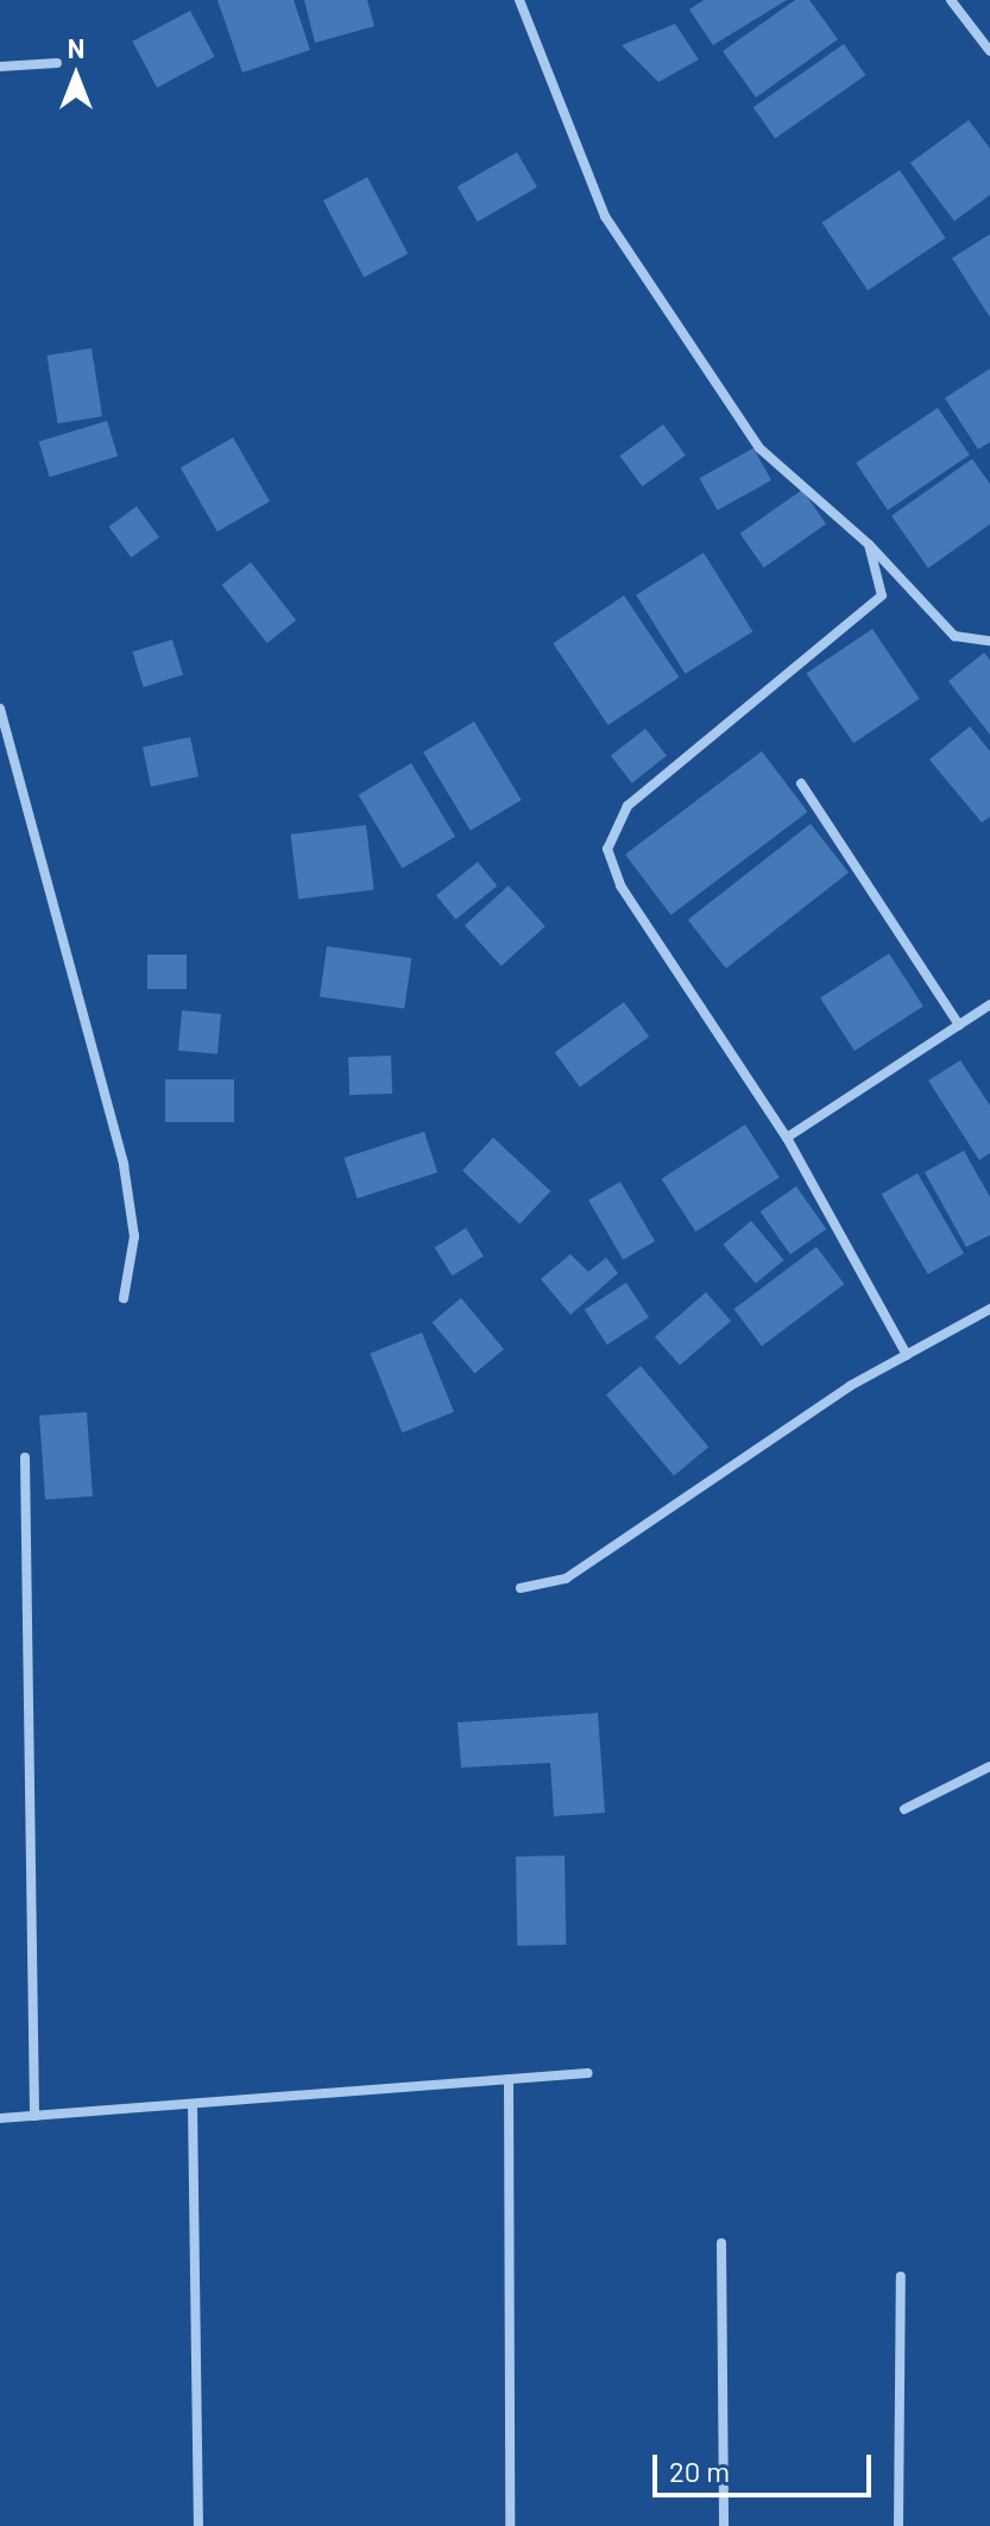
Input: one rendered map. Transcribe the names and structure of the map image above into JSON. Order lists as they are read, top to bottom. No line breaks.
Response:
{"scale_bar":"20 m","north":"top"}
